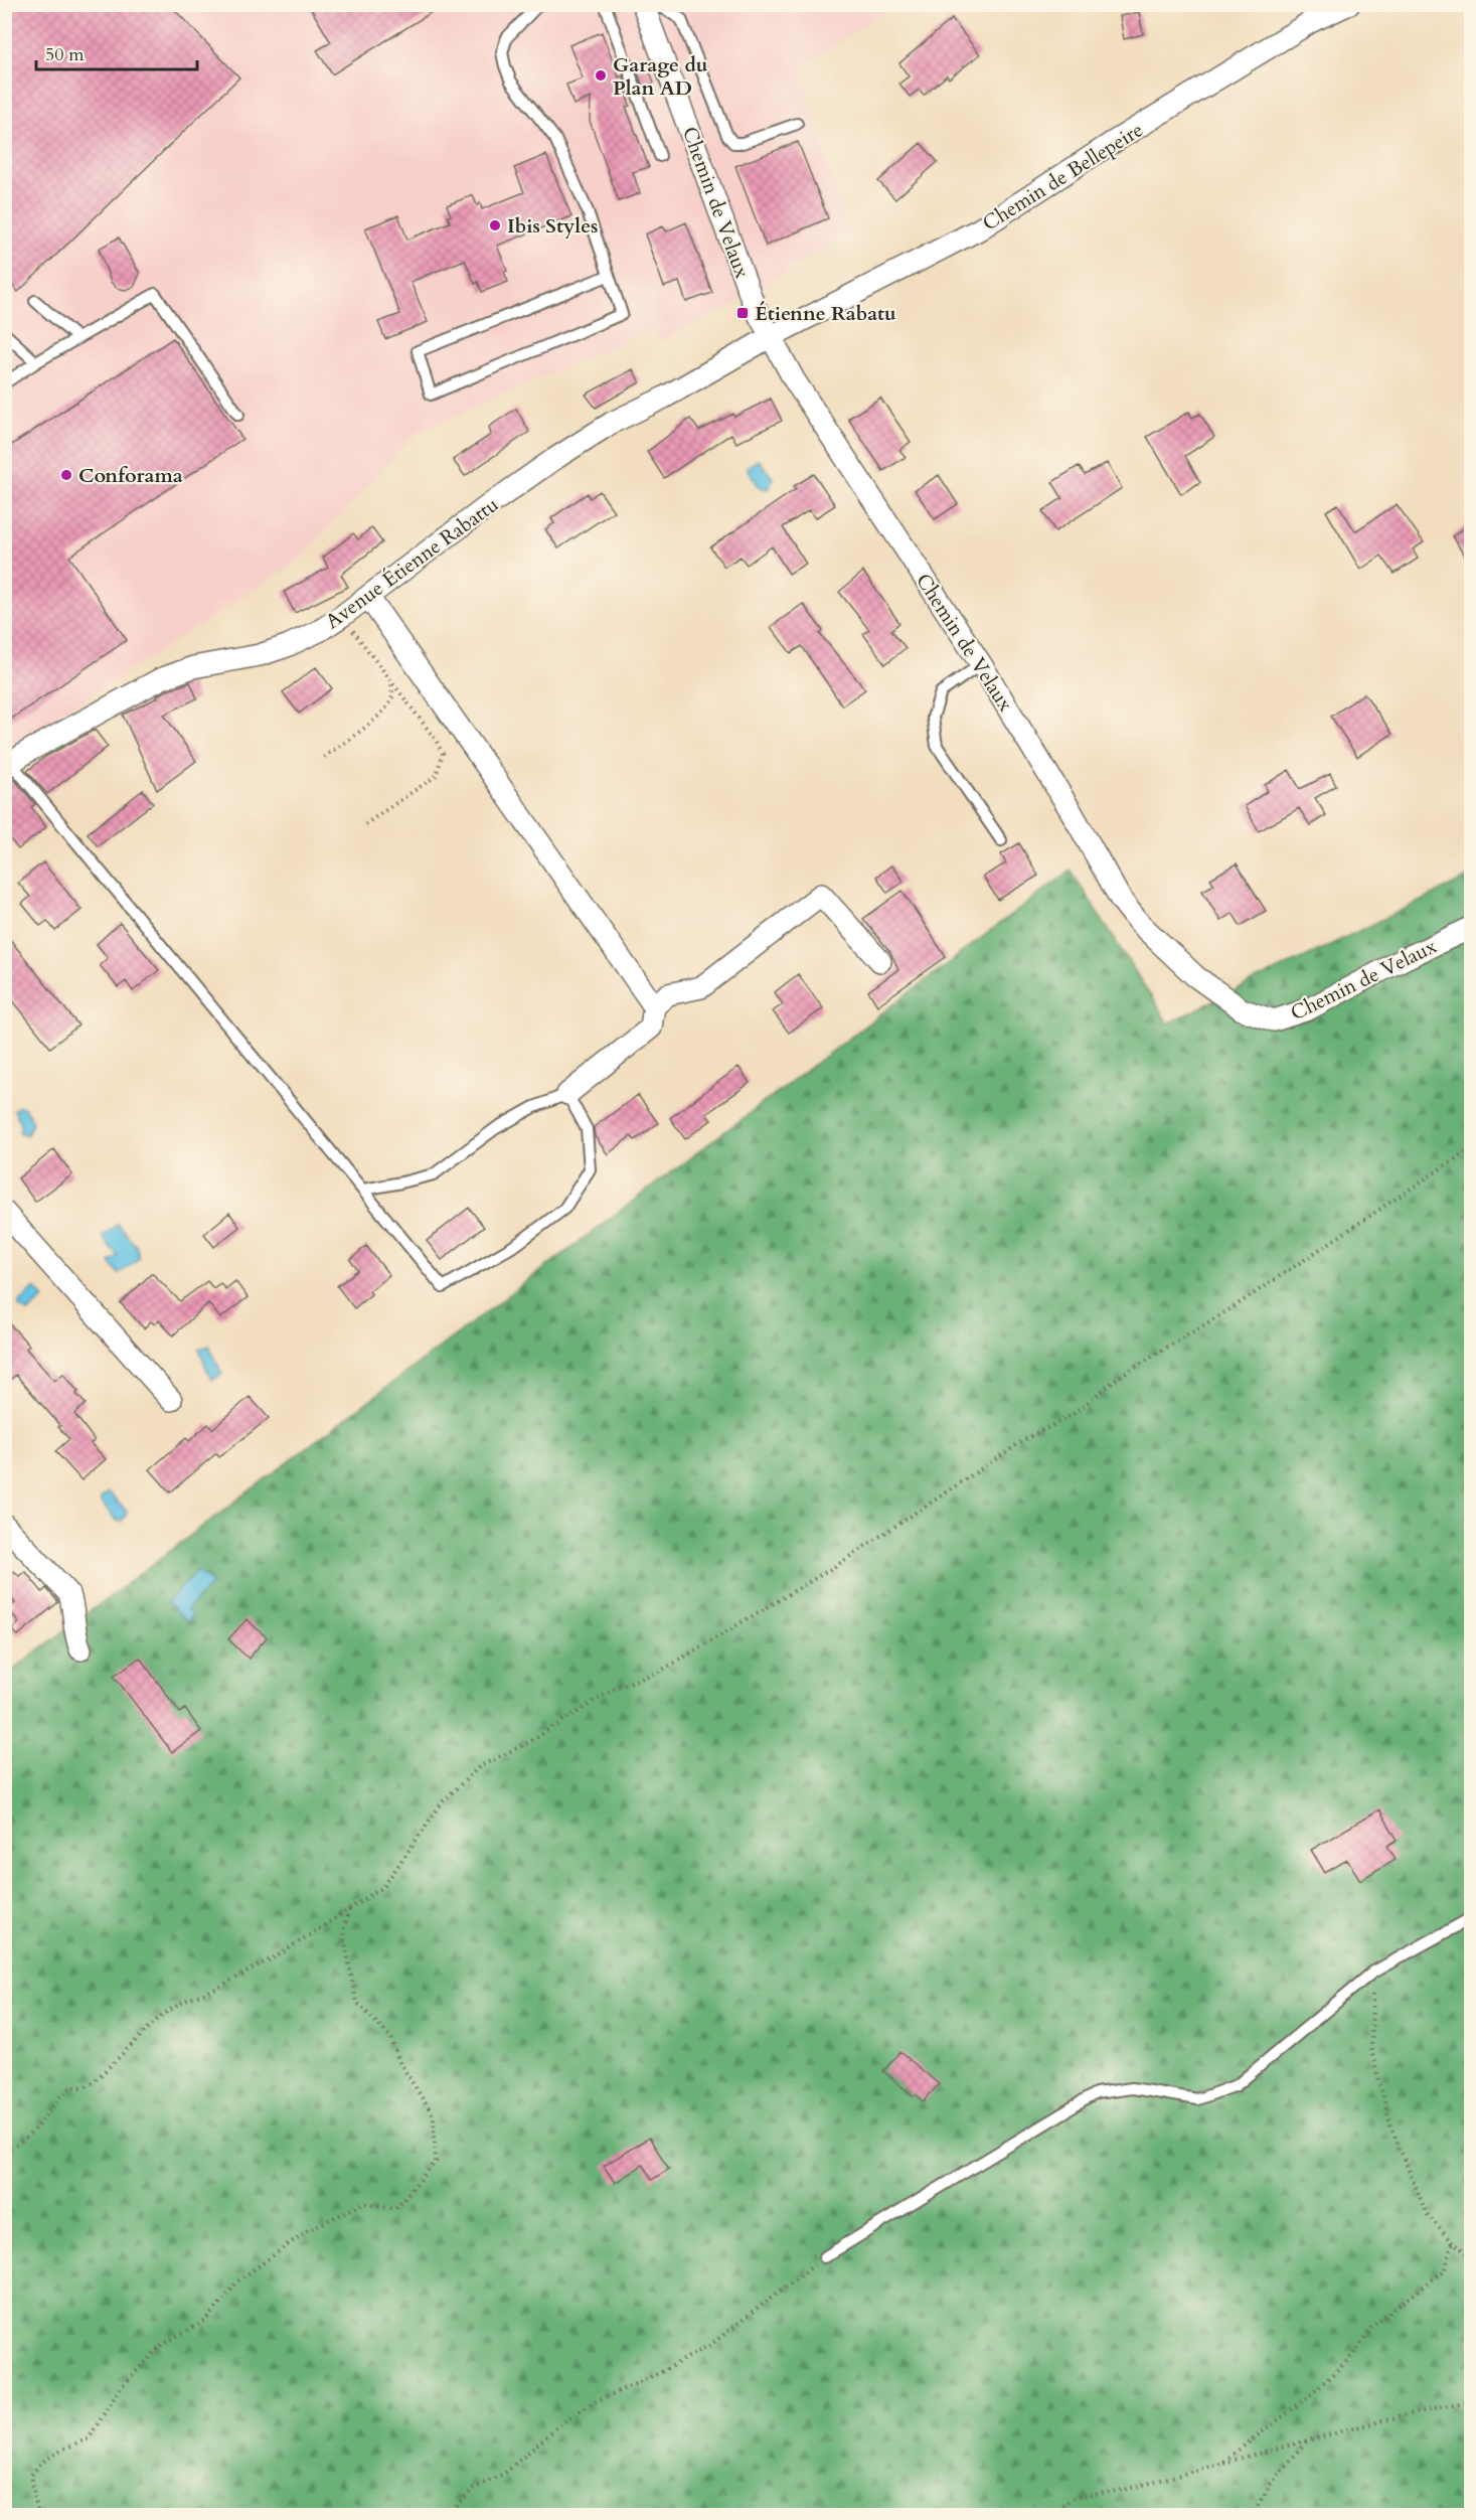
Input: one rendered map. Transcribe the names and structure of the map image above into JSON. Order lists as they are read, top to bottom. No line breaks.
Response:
{"streets":{"street":["Chemin de Bellepeire","Chemin de Velaux","Avenue Étienne Rabattu"]},"crossings":[["Chemin de Bellepeire","Chemin de Velaux"],["Chemin de Bellepeire","Avenue Étienne Rabattu"],["Chemin de Velaux","Avenue Étienne Rabattu"]],"places":{"other":["Garage du Plan AD","Ibis Styles","Conforama"],"transit":["Étienne Rabatu"]},"scale_bar":"50 m"}
